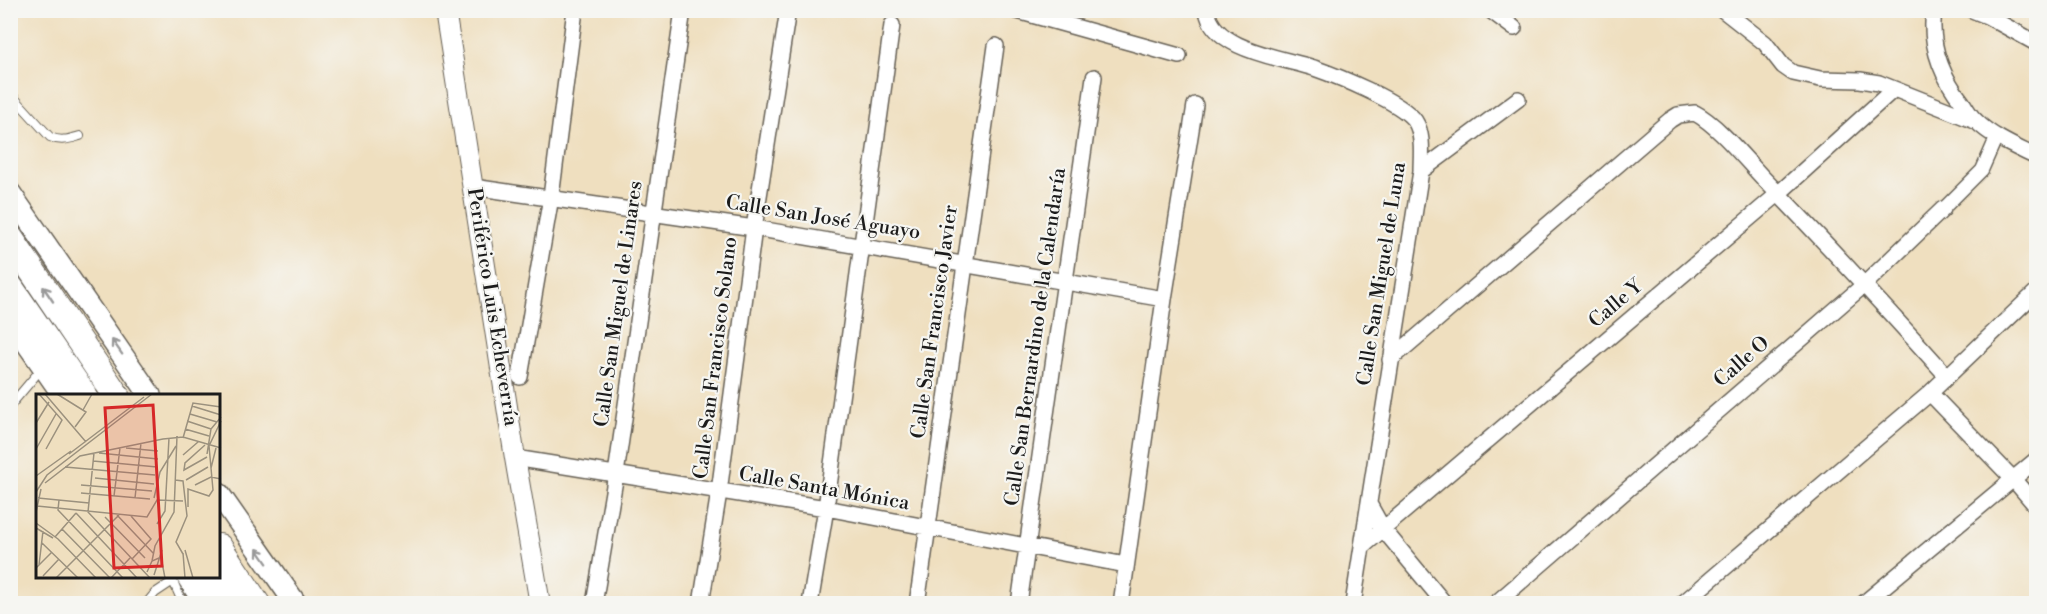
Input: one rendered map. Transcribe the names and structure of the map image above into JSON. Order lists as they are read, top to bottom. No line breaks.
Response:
{"streets":{"street":["Calle San José Aguayo","Calle San Miguel de Luna","Calle San Miguel de Linares","Calle Y","Periférico Luis Echeverría","Calle San Francisco Javier","Calle San Bernardino de la Calendaría","Calle San Francisco Solano","Calle O","Calle Santa Mónica"]},"crossings":[["Calle San José Aguayo","Calle San Miguel de Linares"],["Calle San José Aguayo","Periférico Luis Echeverría"],["Calle San José Aguayo","Calle San Francisco Javier"],["Calle San José Aguayo","Calle San Bernardino de la Calendaría"],["Calle San José Aguayo","Calle San Francisco Solano"],["Calle San Miguel de Luna","Calle Y"],["Calle San Miguel de Linares","Calle Santa Mónica"],["Periférico Luis Echeverría","Calle Santa Mónica"],["Calle San Francisco Javier","Calle Santa Mónica"],["Calle San Bernardino de la Calendaría","Calle Santa Mónica"],["Calle San Francisco Solano","Calle Santa Mónica"]]}
